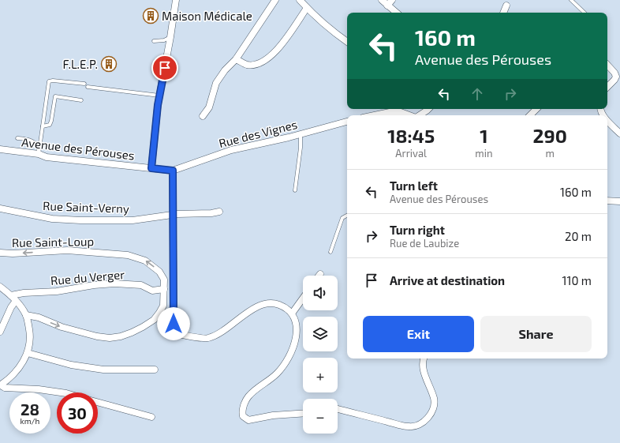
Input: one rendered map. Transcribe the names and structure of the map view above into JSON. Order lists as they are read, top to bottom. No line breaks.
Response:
{"streets":{"street":["Rue des Vignes","Avenue des Pérouses","Rue Saint-Verny","Rue Saint-Loup","Rue du Verger"]},"crossings":[["Rue des Vignes","Avenue des Pérouses"]],"one_way":["Rue Saint-Loup"],"places":{"building":["Maison Médicale","F.L.E.P."]},"page":{"turn":["160 m","Avenue des Pérouses"],"eta":["18:45","Arrival","1","min","290","m"],"list":[{"name":"Turn left","note":"Avenue des Pérouses","value":"160 m"},{"name":"Turn right","note":"Rue de Laubize","value":"20 m"},{"name":"Arrive at destination","value":"110 m"}],"map_buttons":["+","−"],"buttons":["Exit","Share"],"speed":"28 km/h","limit":"30"}}
